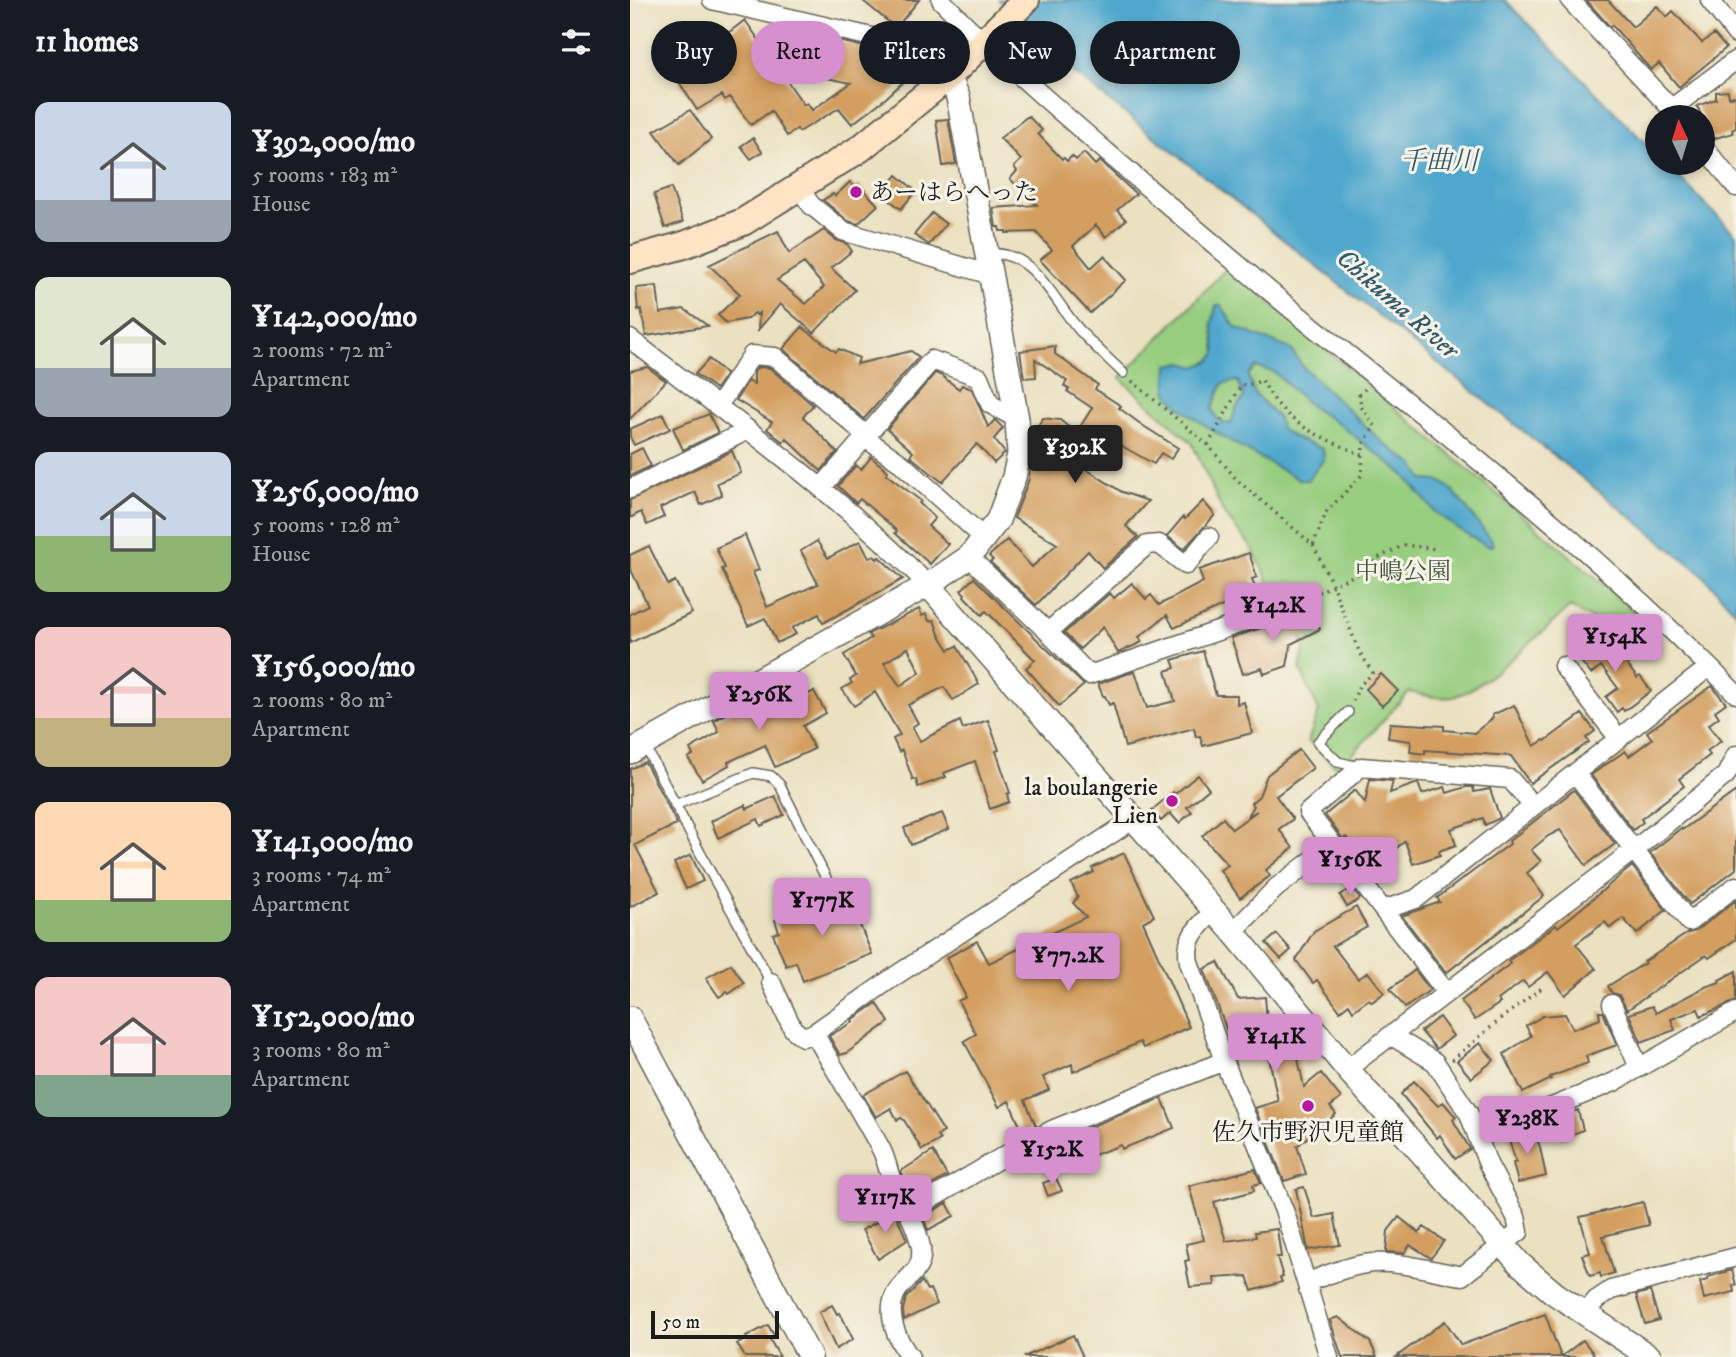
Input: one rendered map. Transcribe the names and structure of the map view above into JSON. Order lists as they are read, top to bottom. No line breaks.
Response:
{"water":["千曲川","Chikuma River"],"parks":["中嶋公園"],"places":["あーはらへった","la boulangerie Lien","佐久市野沢児童館"],"scale_bar":"50 m","north":"top","page":{"heading":"11 homes","chip":["Buy","Rent","Filters","New","Apartment"],"list":[{"name":"¥392,000/mo","note":"5 rooms · 183 m² · House"},{"name":"¥142,000/mo","note":"2 rooms · 72 m² · Apartment"},{"name":"¥256,000/mo","note":"5 rooms · 128 m² · House"},{"name":"¥156,000/mo","note":"2 rooms · 80 m² · Apartment"},{"name":"¥141,000/mo","note":"3 rooms · 74 m² · Apartment"},{"name":"¥152,000/mo","note":"3 rooms · 80 m² · Apartment"}],"price":["¥392K","¥142K","¥154K","¥256K","¥156K","¥177K","¥77.2K","¥141K","¥238K","¥152K","¥117K"],"scale":"50 m"}}
